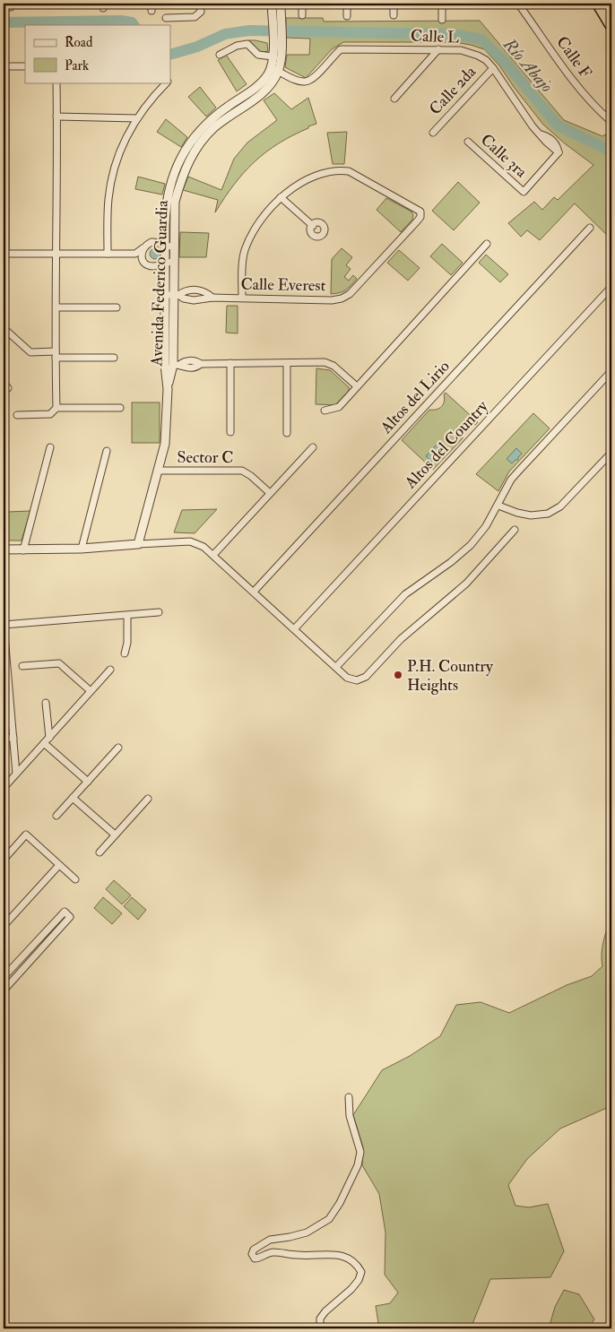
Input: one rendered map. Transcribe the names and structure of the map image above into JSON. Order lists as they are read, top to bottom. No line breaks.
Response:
{"streets":{"street":["Calle L","Calle F","Calle 2da","Calle 3ra","Avenida Federico Guardia","Calle Everest","Altos del Lirio","Altos del Country","Sector C"]},"crossings":[["Calle L","Calle 2da"],["Calle L","Calle 3ra"],["Calle L","Avenida Federico Guardia"],["Avenida Federico Guardia","Calle Everest"],["Avenida Federico Guardia","Sector C"]],"water":["Río Abajo"],"places":["P.H. Country Heights"],"legend":["Road","Park"]}
